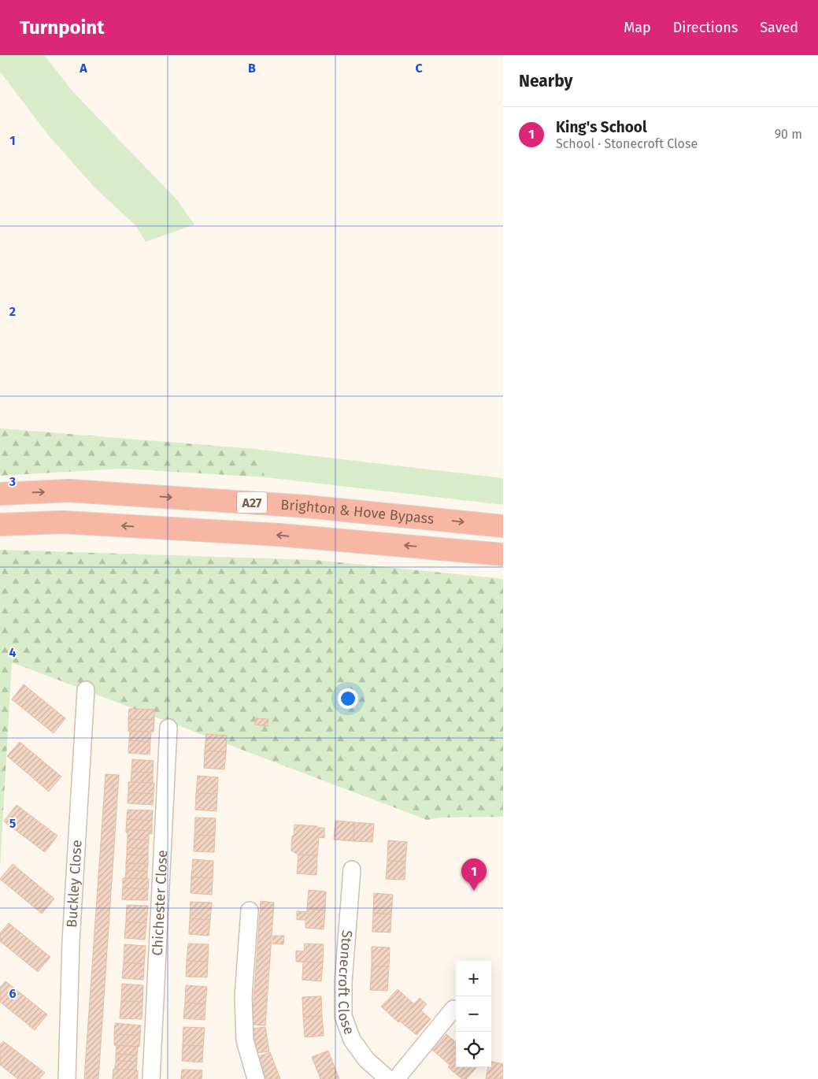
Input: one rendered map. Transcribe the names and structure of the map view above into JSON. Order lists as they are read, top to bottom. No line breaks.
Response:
{"streets":{"highway":["A27","Brighton & Hove Bypass"],"street":["Buckley Close","Chichester Close","Stonecroft Close"]},"page":{"header":"Turnpoint","nav":["Map","Directions","Saved"],"heading":"Nearby","list":[{"mark":"1","name":"King's School","note":"School · Stonecroft Close","value":"90 m"}],"pins":"1","map_buttons":["+","−"]},"grid":{"columns":["A","B","C"],"rows":["1","2","3","4","5","6"]}}
